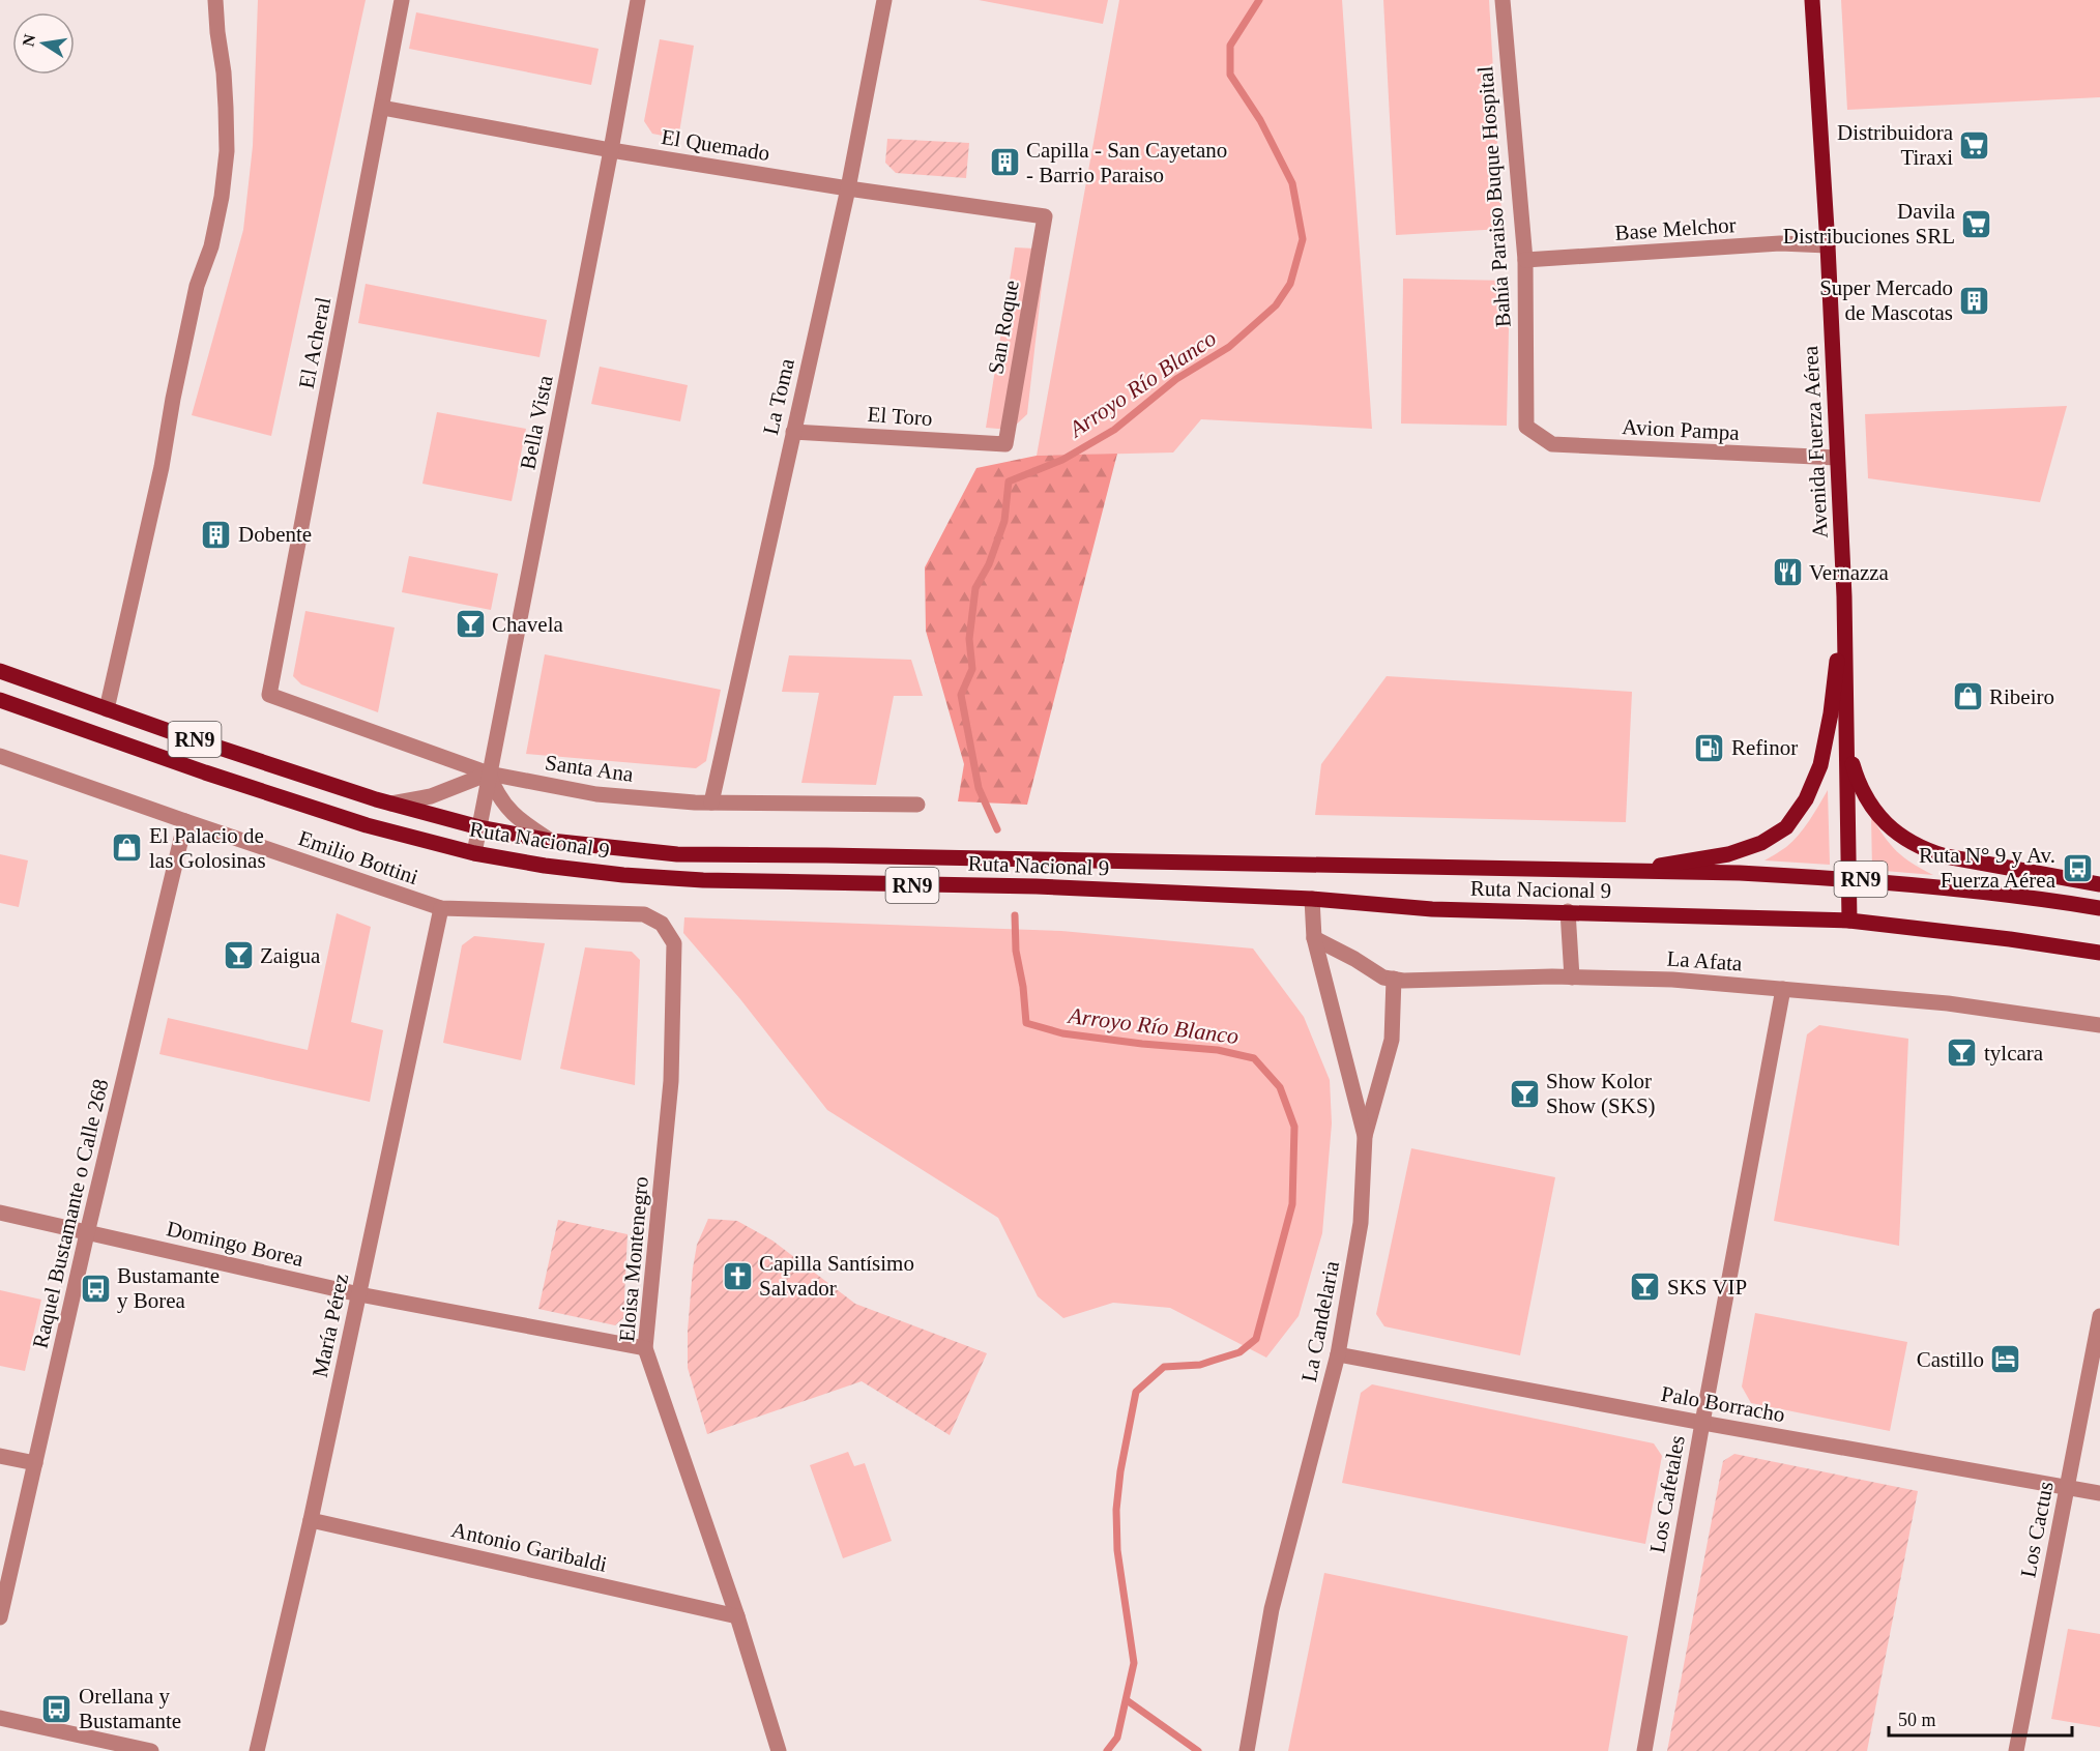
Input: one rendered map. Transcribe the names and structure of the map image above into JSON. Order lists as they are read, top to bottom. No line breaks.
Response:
{"streets":{"main road":["Avenida Fuerza Aérea","RN9","Ruta Nacional 9"],"street":["El Quemado","Bahía Paraiso Buque Hospital","Base Melchor","San Roque","El Acheral","La Toma","El Toro","Bella Vista","Avion Pampa","Santa Ana","Emilio Bottini","La Afata","Raquel Bustamante o Calle 268","Domingo Borea","Eloisa Montenegro","La Candelaria","María Pérez","Palo Borracho","Los Cafetales","Los Cactus","Antonio Garibaldi"]},"crossings":[["El Quemado","San Roque"],["El Quemado","El Acheral"],["El Quemado","La Toma"],["El Quemado","Bella Vista"],["Bahía Paraiso Buque Hospital","Base Melchor"],["Bahía Paraiso Buque Hospital","Avion Pampa"],["Base Melchor","Avenida Fuerza Aérea"],["San Roque","El Toro"],["El Acheral","Santa Ana"],["La Toma","El Toro"],["La Toma","Santa Ana"],["Bella Vista","Santa Ana"],["Bella Vista","Ruta Nacional 9"],["Avion Pampa","Avenida Fuerza Aérea"],["Avenida Fuerza Aérea","Ruta Nacional 9"],["Ruta Nacional 9","La Candelaria"],["Emilio Bottini","Raquel Bustamante o Calle 268"],["Emilio Bottini","Eloisa Montenegro"],["Emilio Bottini","María Pérez"],["La Afata","La Candelaria"],["La Afata","Los Cafetales"],["Raquel Bustamante o Calle 268","Domingo Borea"],["Domingo Borea","Eloisa Montenegro"],["Domingo Borea","María Pérez"],["Eloisa Montenegro","Antonio Garibaldi"],["La Candelaria","Palo Borracho"],["María Pérez","Antonio Garibaldi"],["Palo Borracho","Los Cafetales"],["Palo Borracho","Los Cactus"]],"water":["Arroyo Río Blanco"],"places":{"supermarket":["Distribuidora Tiraxi","Davila Distribuciones SRL"],"building":["Capilla - San Cayetano - Barrio Paraiso","Super Mercado de Mascotas","Dobente"],"restaurant":["Vernazza"],"bar":["Chavela","Zaigua","tylcara","Show Kolor Show (SKS)","SKS VIP"],"shop":["Ribeiro","El Palacio de las Golosinas"],"fuel station":["Refinor"],"bus stop":["Ruta N° 9 y Av. Fuerza Aérea","Bustamante y Borea","Orellana y Bustamante"],"church":["Capilla Santísimo Salvador"],"hotel":["Castillo"]},"scale_bar":"50 m","north":"left"}
